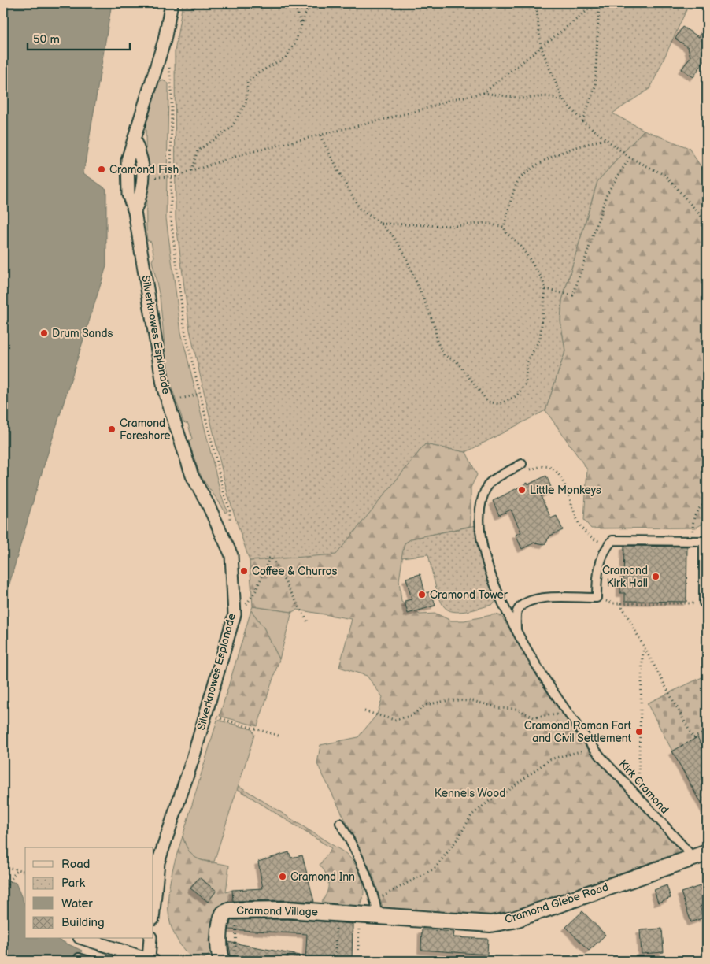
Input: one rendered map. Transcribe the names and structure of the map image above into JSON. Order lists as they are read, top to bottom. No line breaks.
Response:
{"streets":{"street":["Silverknowes Esplanade","Cramond Glebe Road","Cramond Village"],"lane":["Kirk Cramond"]},"crossings":[["Kirk Cramond","Cramond Glebe Road"],["Cramond Glebe Road","Cramond Village"]],"parks":["Kennels Wood"],"places":["Cramond Fish","Drum Sands","Cramond Foreshore","Little Monkeys","Coffee & Churros","Cramond Kirk Hall","Cramond Tower","Cramond Roman Fort and Civil Settlement","Cramond Inn"],"legend":["Road","Park","Water","Building"],"scale_bar":"50 m"}
